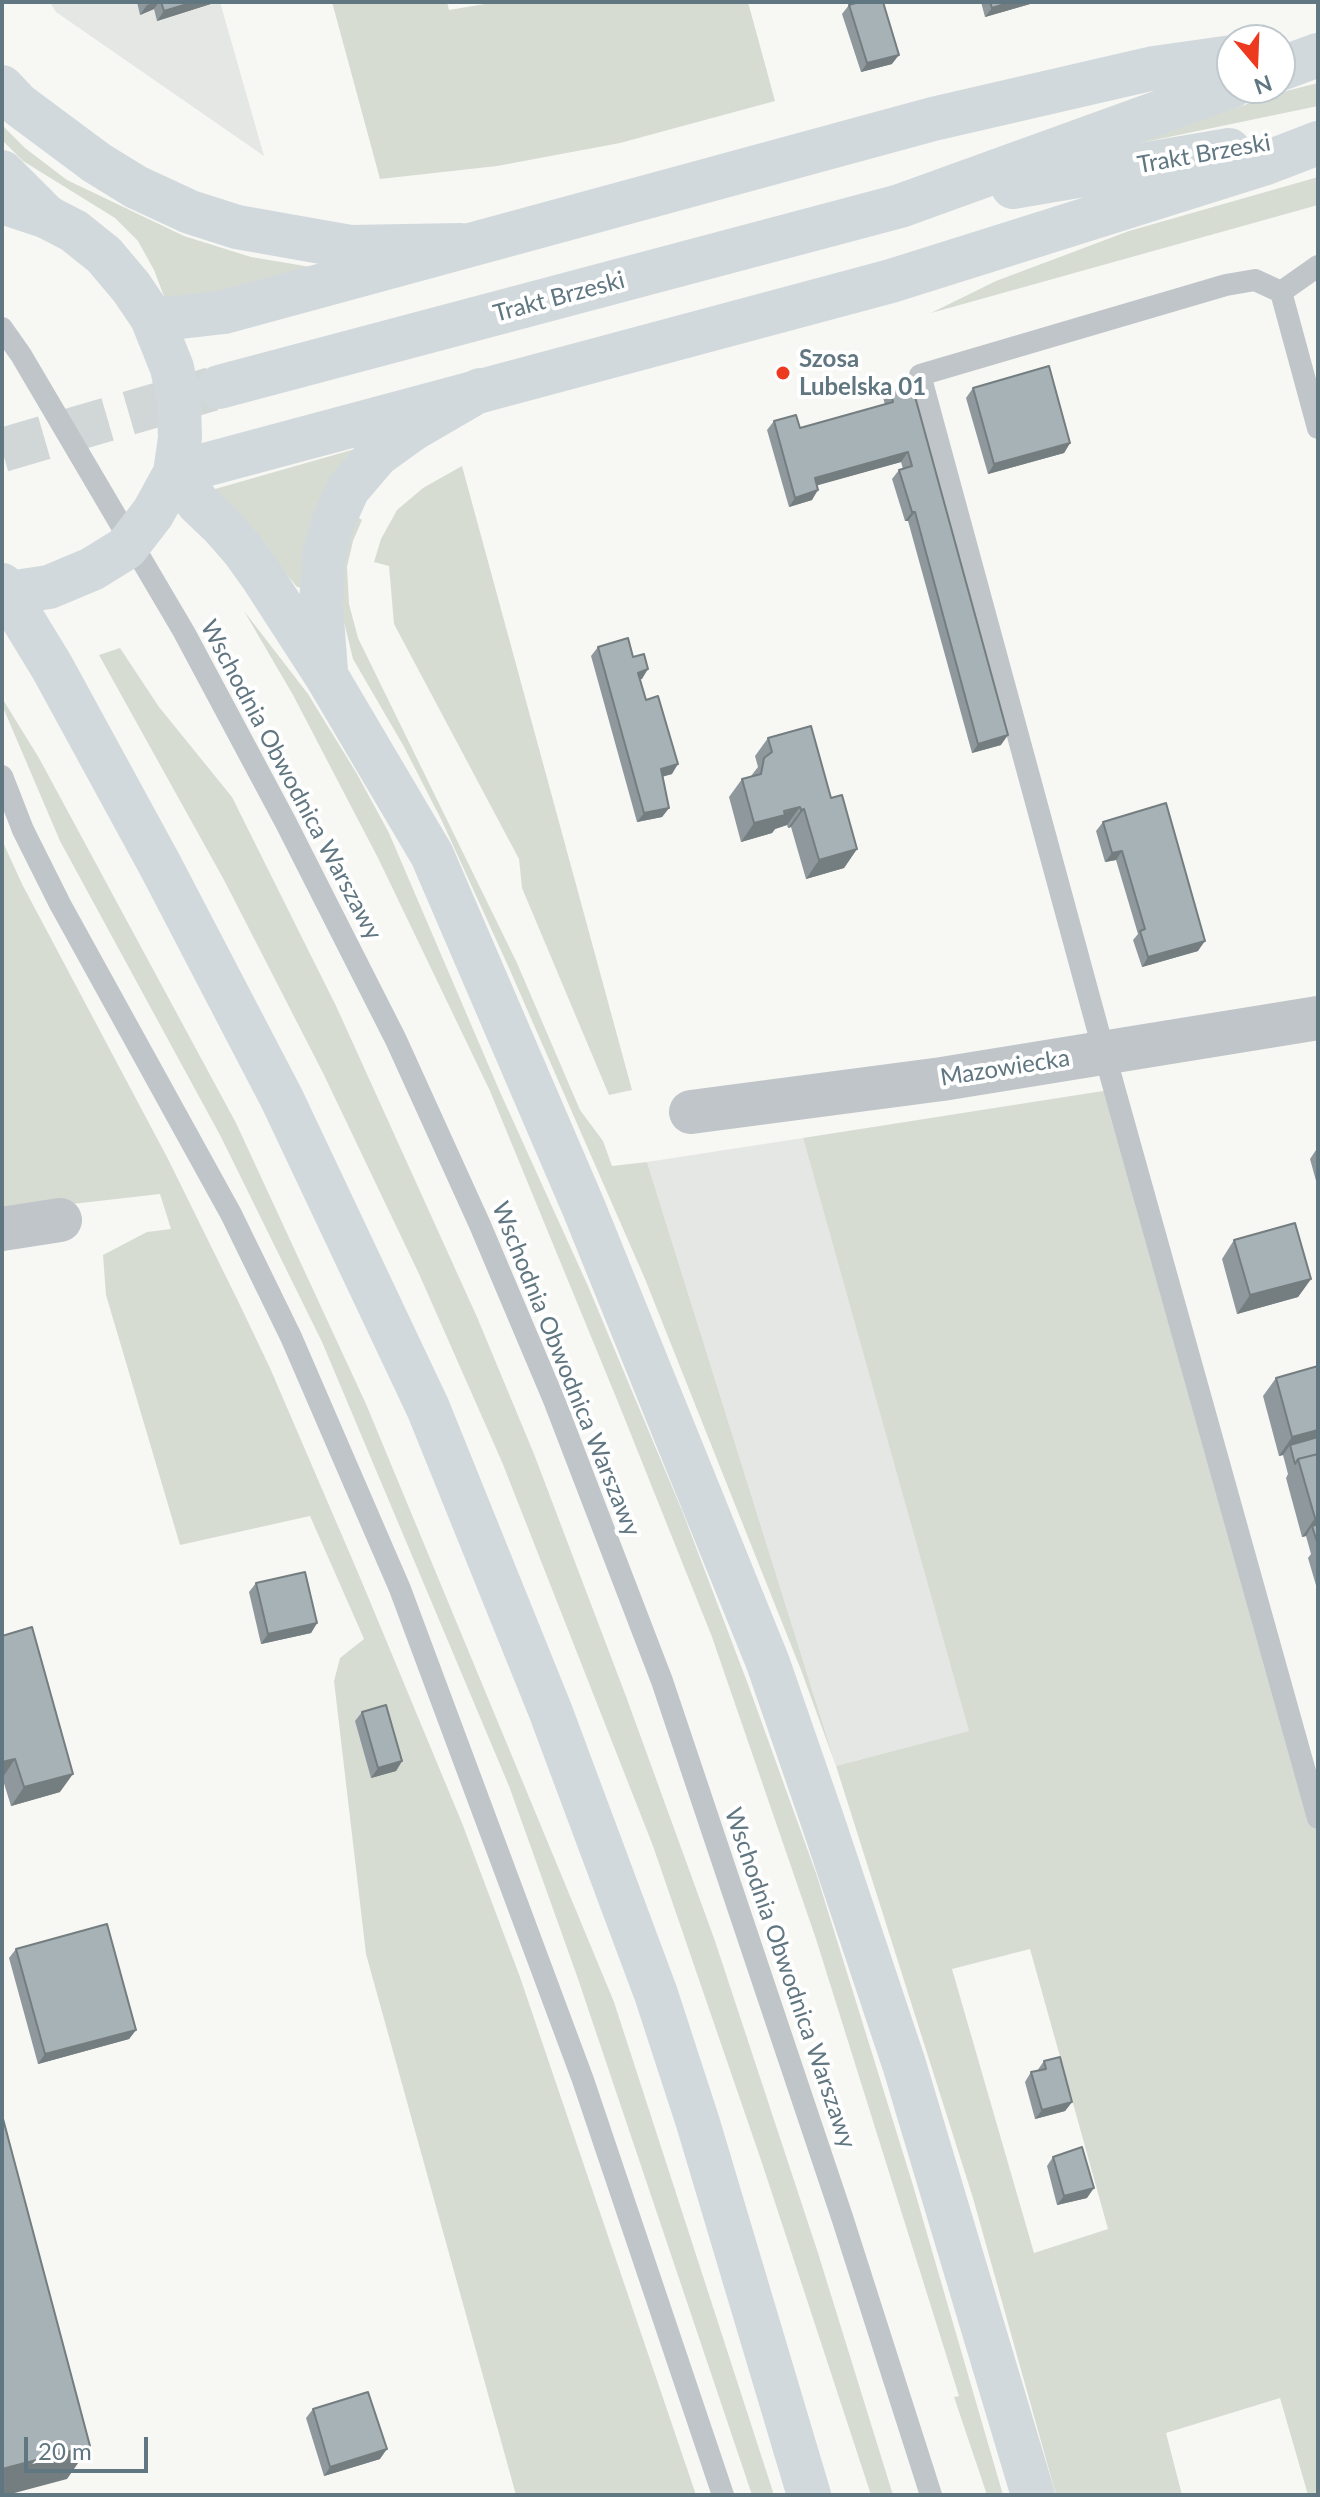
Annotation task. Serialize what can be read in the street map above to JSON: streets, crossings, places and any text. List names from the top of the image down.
{
  "streets": {
    "main road": ["Trakt Brzeski"],
    "street": ["Mazowiecka"],
    "lane": ["Wschodnia Obwodnica Warszawy"]
  },
  "places": ["Szosa Lubelska 01"],
  "scale_bar": "20 m",
  "north": "bottom"
}
